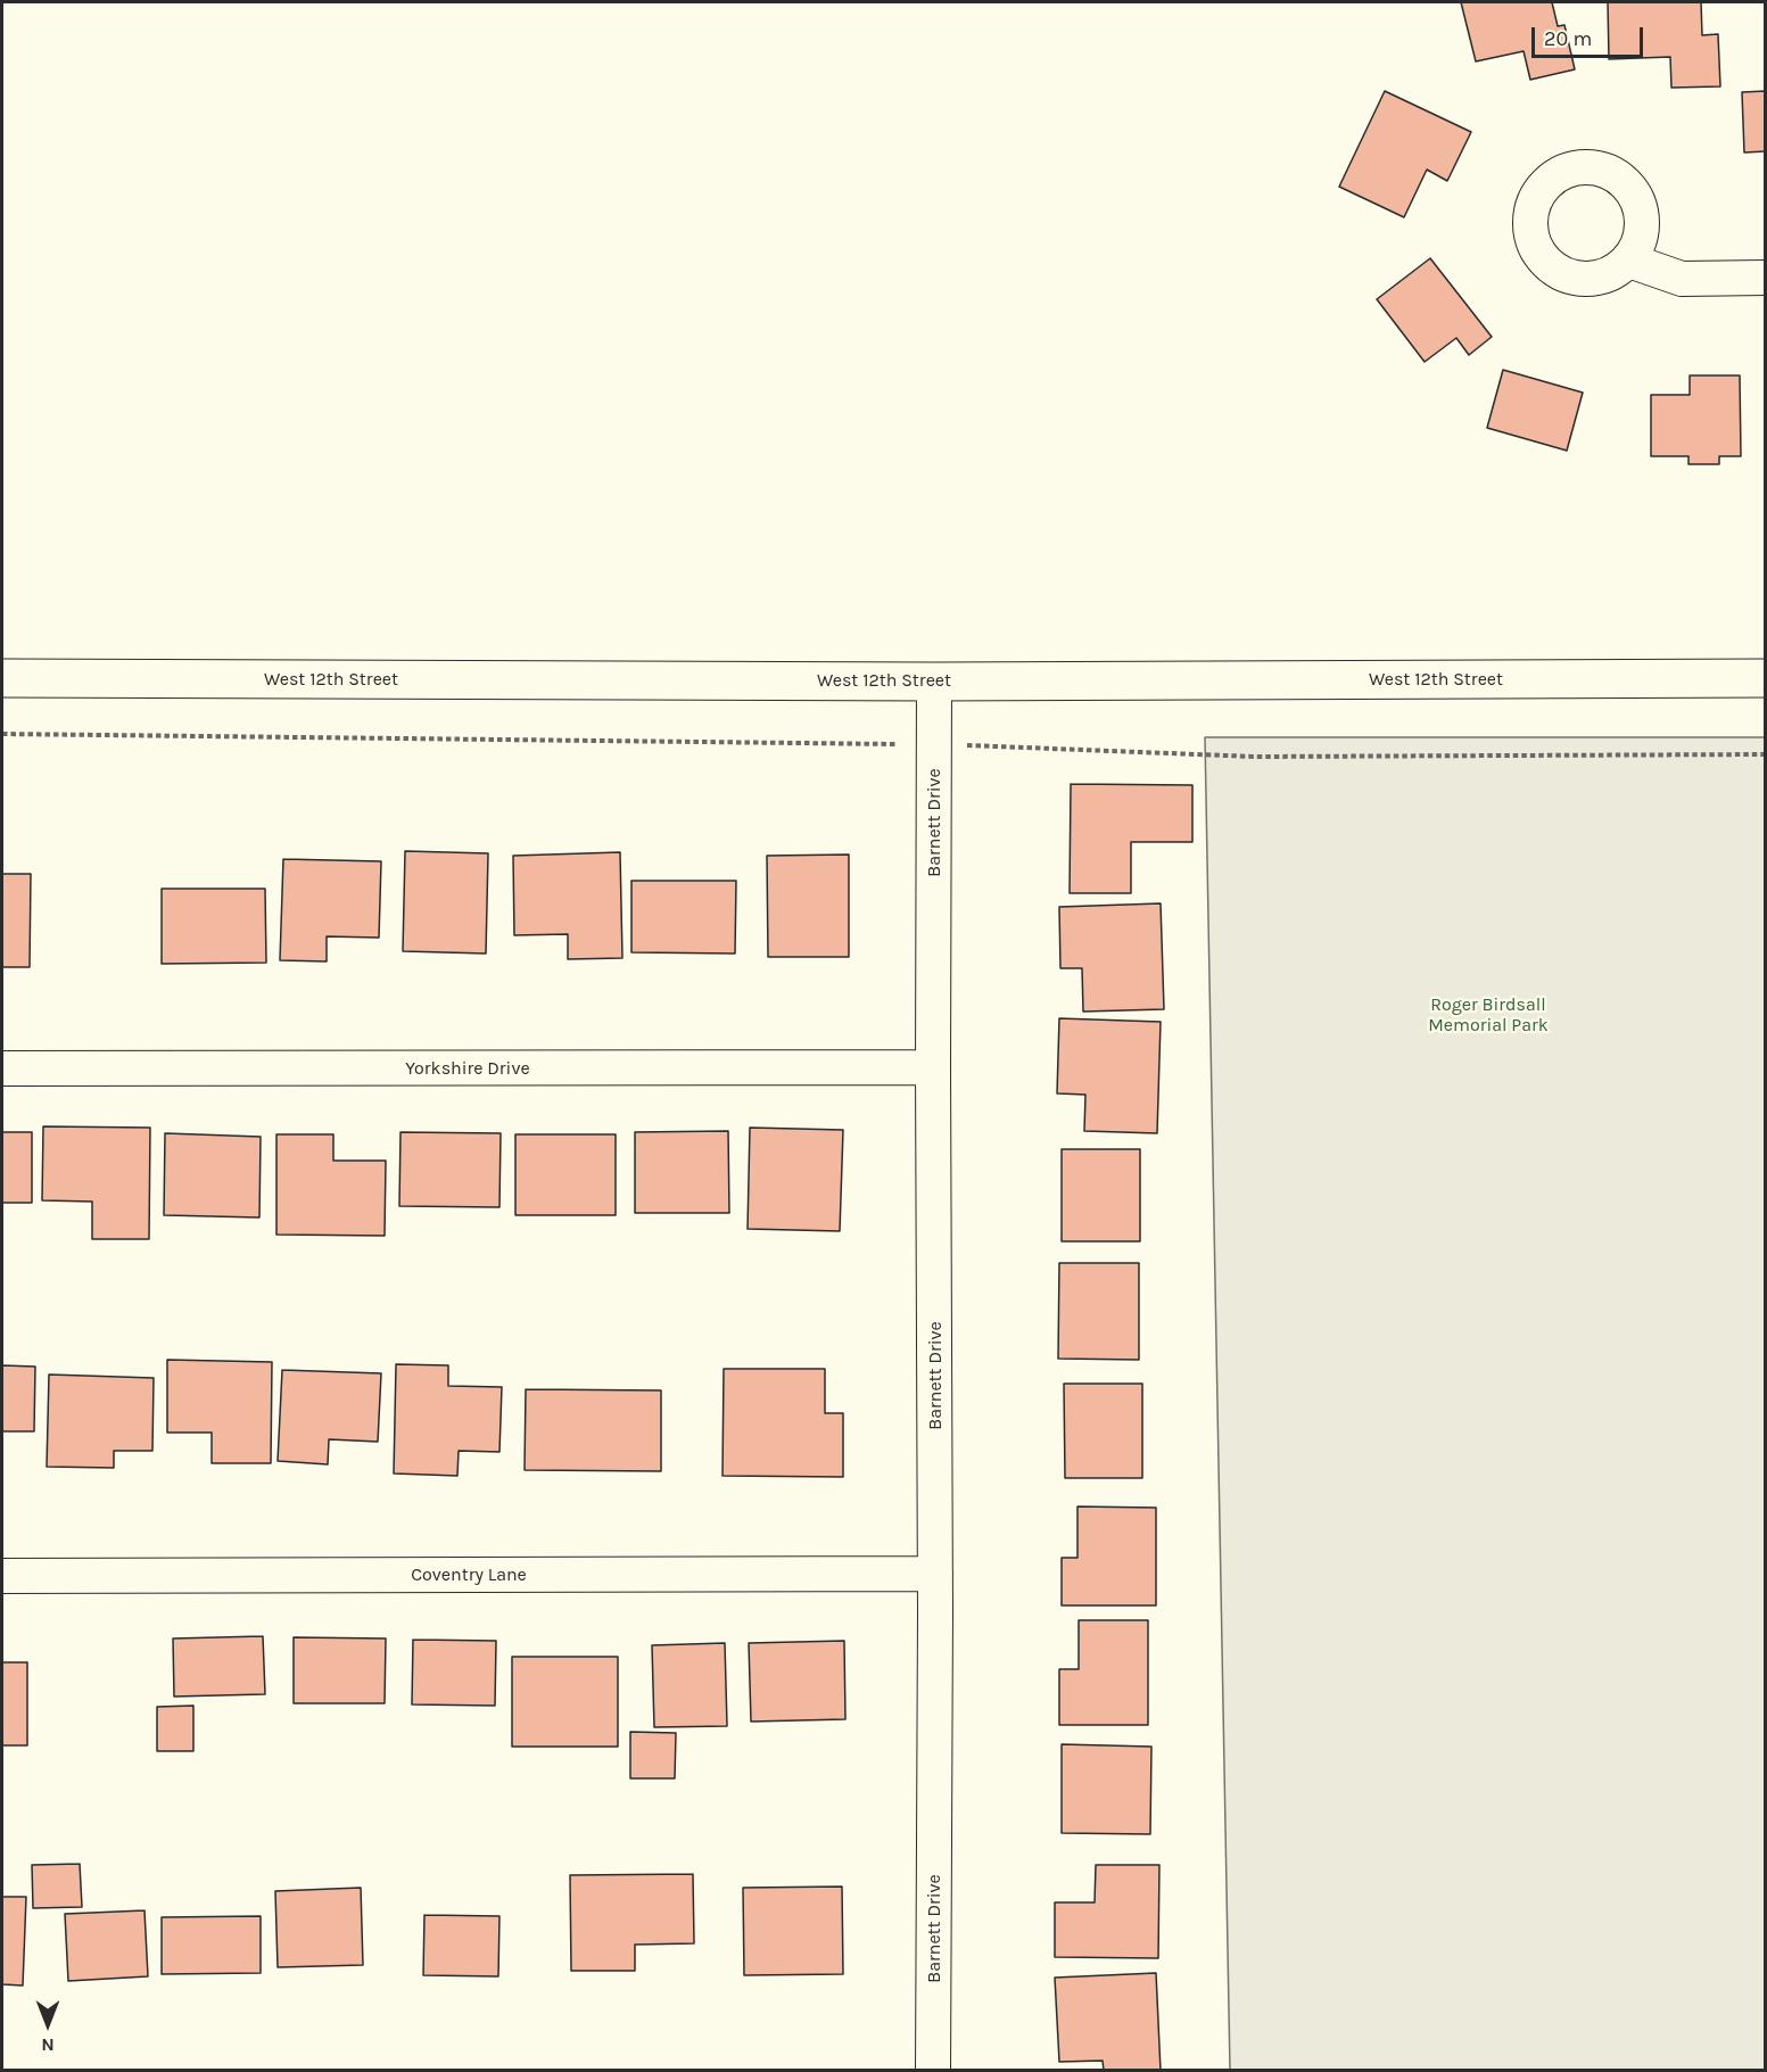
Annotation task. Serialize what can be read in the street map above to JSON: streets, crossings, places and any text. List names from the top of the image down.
{
  "streets": {
    "main road": ["West 12th Street"],
    "street": ["Barnett Drive", "Yorkshire Drive", "Coventry Lane"]
  },
  "crossings": [
    ["West 12th Street", "Barnett Drive"],
    ["Barnett Drive", "Yorkshire Drive"],
    ["Barnett Drive", "Coventry Lane"]
  ],
  "parks": ["Roger Birdsall Memorial Park"],
  "scale_bar": "20 m",
  "north": "bottom"
}
